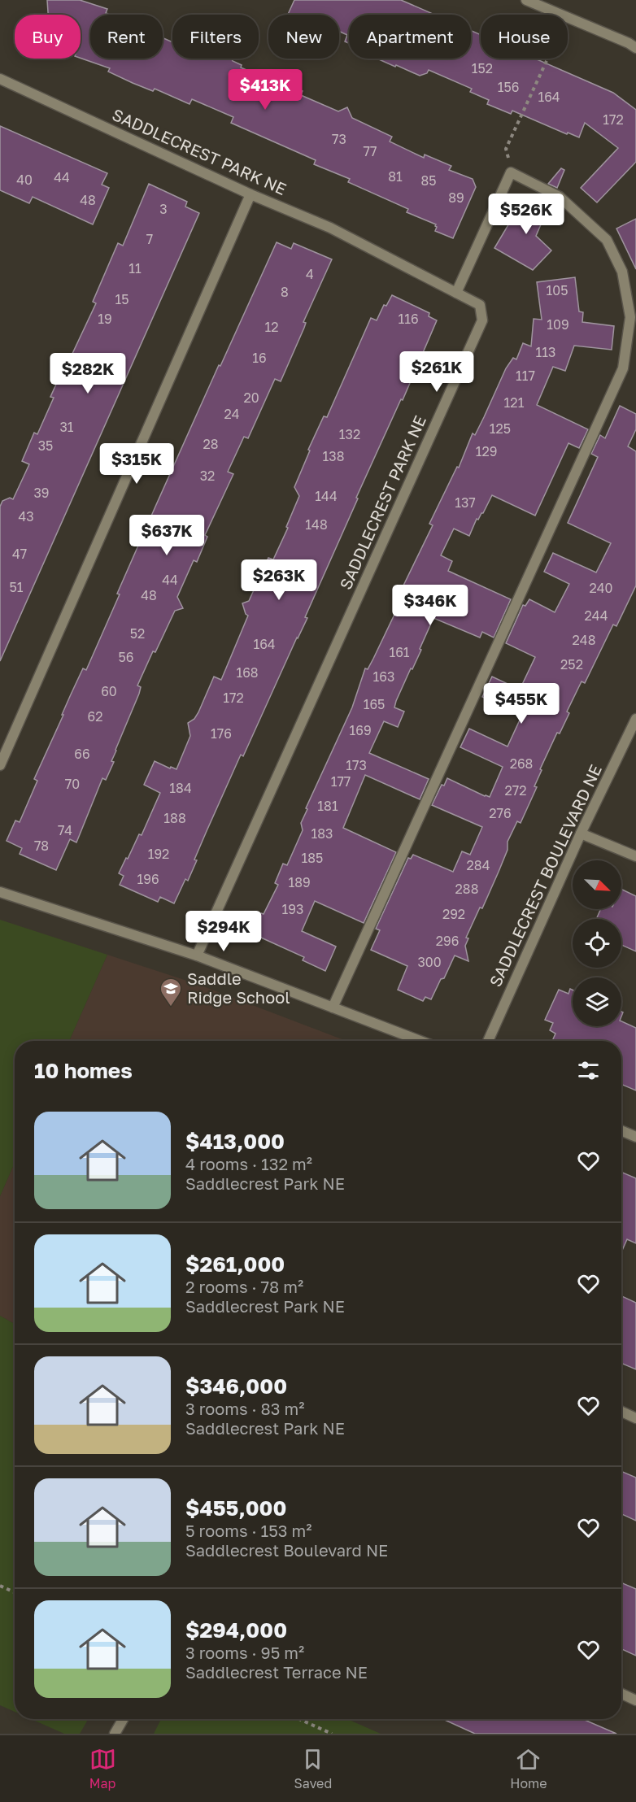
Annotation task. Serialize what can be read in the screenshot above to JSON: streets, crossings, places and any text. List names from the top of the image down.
{
  "streets": {
    "street": ["SADDLECREST PARK NE", "SADDLECREST BOULEVARD NE"]
  },
  "places": {
    "school or university": ["Saddle Ridge School"]
  },
  "house_numbers": [
    "152",
    "156",
    "164",
    "172",
    "73",
    "77",
    "81",
    "44",
    "40",
    "85",
    "89",
    "48",
    "3",
    "7",
    "11",
    "4",
    "105",
    "8",
    "15",
    "19",
    "116",
    "109",
    "12",
    "113",
    "16",
    "117",
    "20",
    "121",
    "24",
    "31",
    "125",
    "132",
    "28",
    "35",
    "129",
    "138",
    "32",
    "39",
    "144",
    "137",
    "43",
    "148",
    "47",
    "44",
    "51",
    "240",
    "48",
    "244",
    "52",
    "248",
    "164",
    "161",
    "56",
    "252",
    "168",
    "163",
    "60",
    "172",
    "165",
    "62",
    "169",
    "176",
    "66",
    "268",
    "173",
    "177",
    "70",
    "184",
    "272",
    "181",
    "276",
    "188",
    "74",
    "183",
    "78",
    "192",
    "185",
    "284",
    "196",
    "189",
    "288",
    "193",
    "292",
    "296",
    "300"
  ],
  "north": "bottom right",
  "page": {
    "chip": [
      "Buy",
      "Rent",
      "Filters",
      "New",
      "Apartment",
      "House"
    ],
    "price": [
      "$413K",
      "$526K",
      "$261K",
      "$282K",
      "$315K",
      "$637K",
      "$263K",
      "$346K",
      "$455K",
      "$294K"
    ],
    "heading": "10 homes",
    "list": [
      {
        "name": "$413,000",
        "note": "4 rooms · 132 m² · Saddlecrest Park NE"
      },
      {
        "name": "$261,000",
        "note": "2 rooms · 78 m² · Saddlecrest Park NE"
      },
      {
        "name": "$346,000",
        "note": "3 rooms · 83 m² · Saddlecrest Park NE"
      },
      {
        "name": "$455,000",
        "note": "5 rooms · 153 m² · Saddlecrest Boulevard NE"
      },
      {
        "name": "$294,000",
        "note": "3 rooms · 95 m² · Saddlecrest Terrace NE"
      }
    ],
    "tabs": ["Map", "Saved", "Home"]
  }
}
